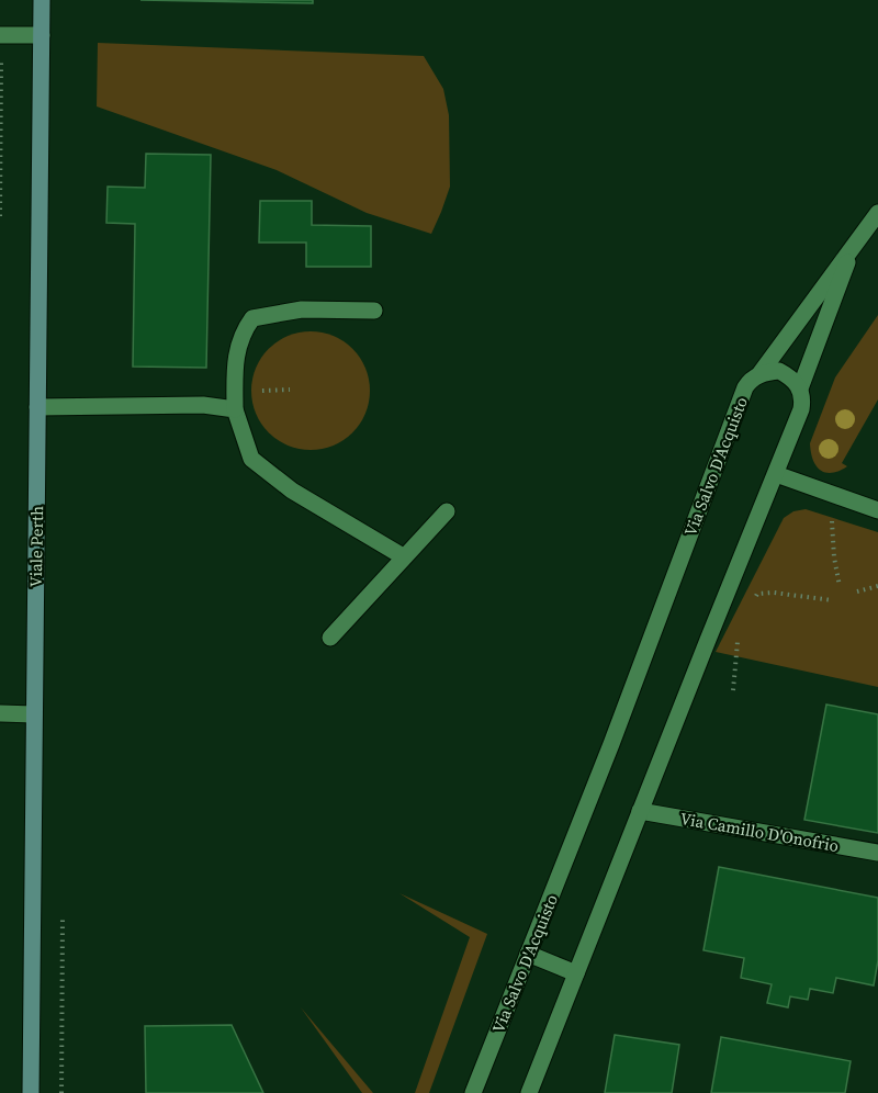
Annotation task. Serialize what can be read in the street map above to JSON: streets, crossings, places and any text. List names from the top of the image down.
{
  "streets": {
    "main road": ["Viale Perth"],
    "street": ["Via Salvo D'Acquisto", "Via Camillo D'Onofrio"]
  }
}
